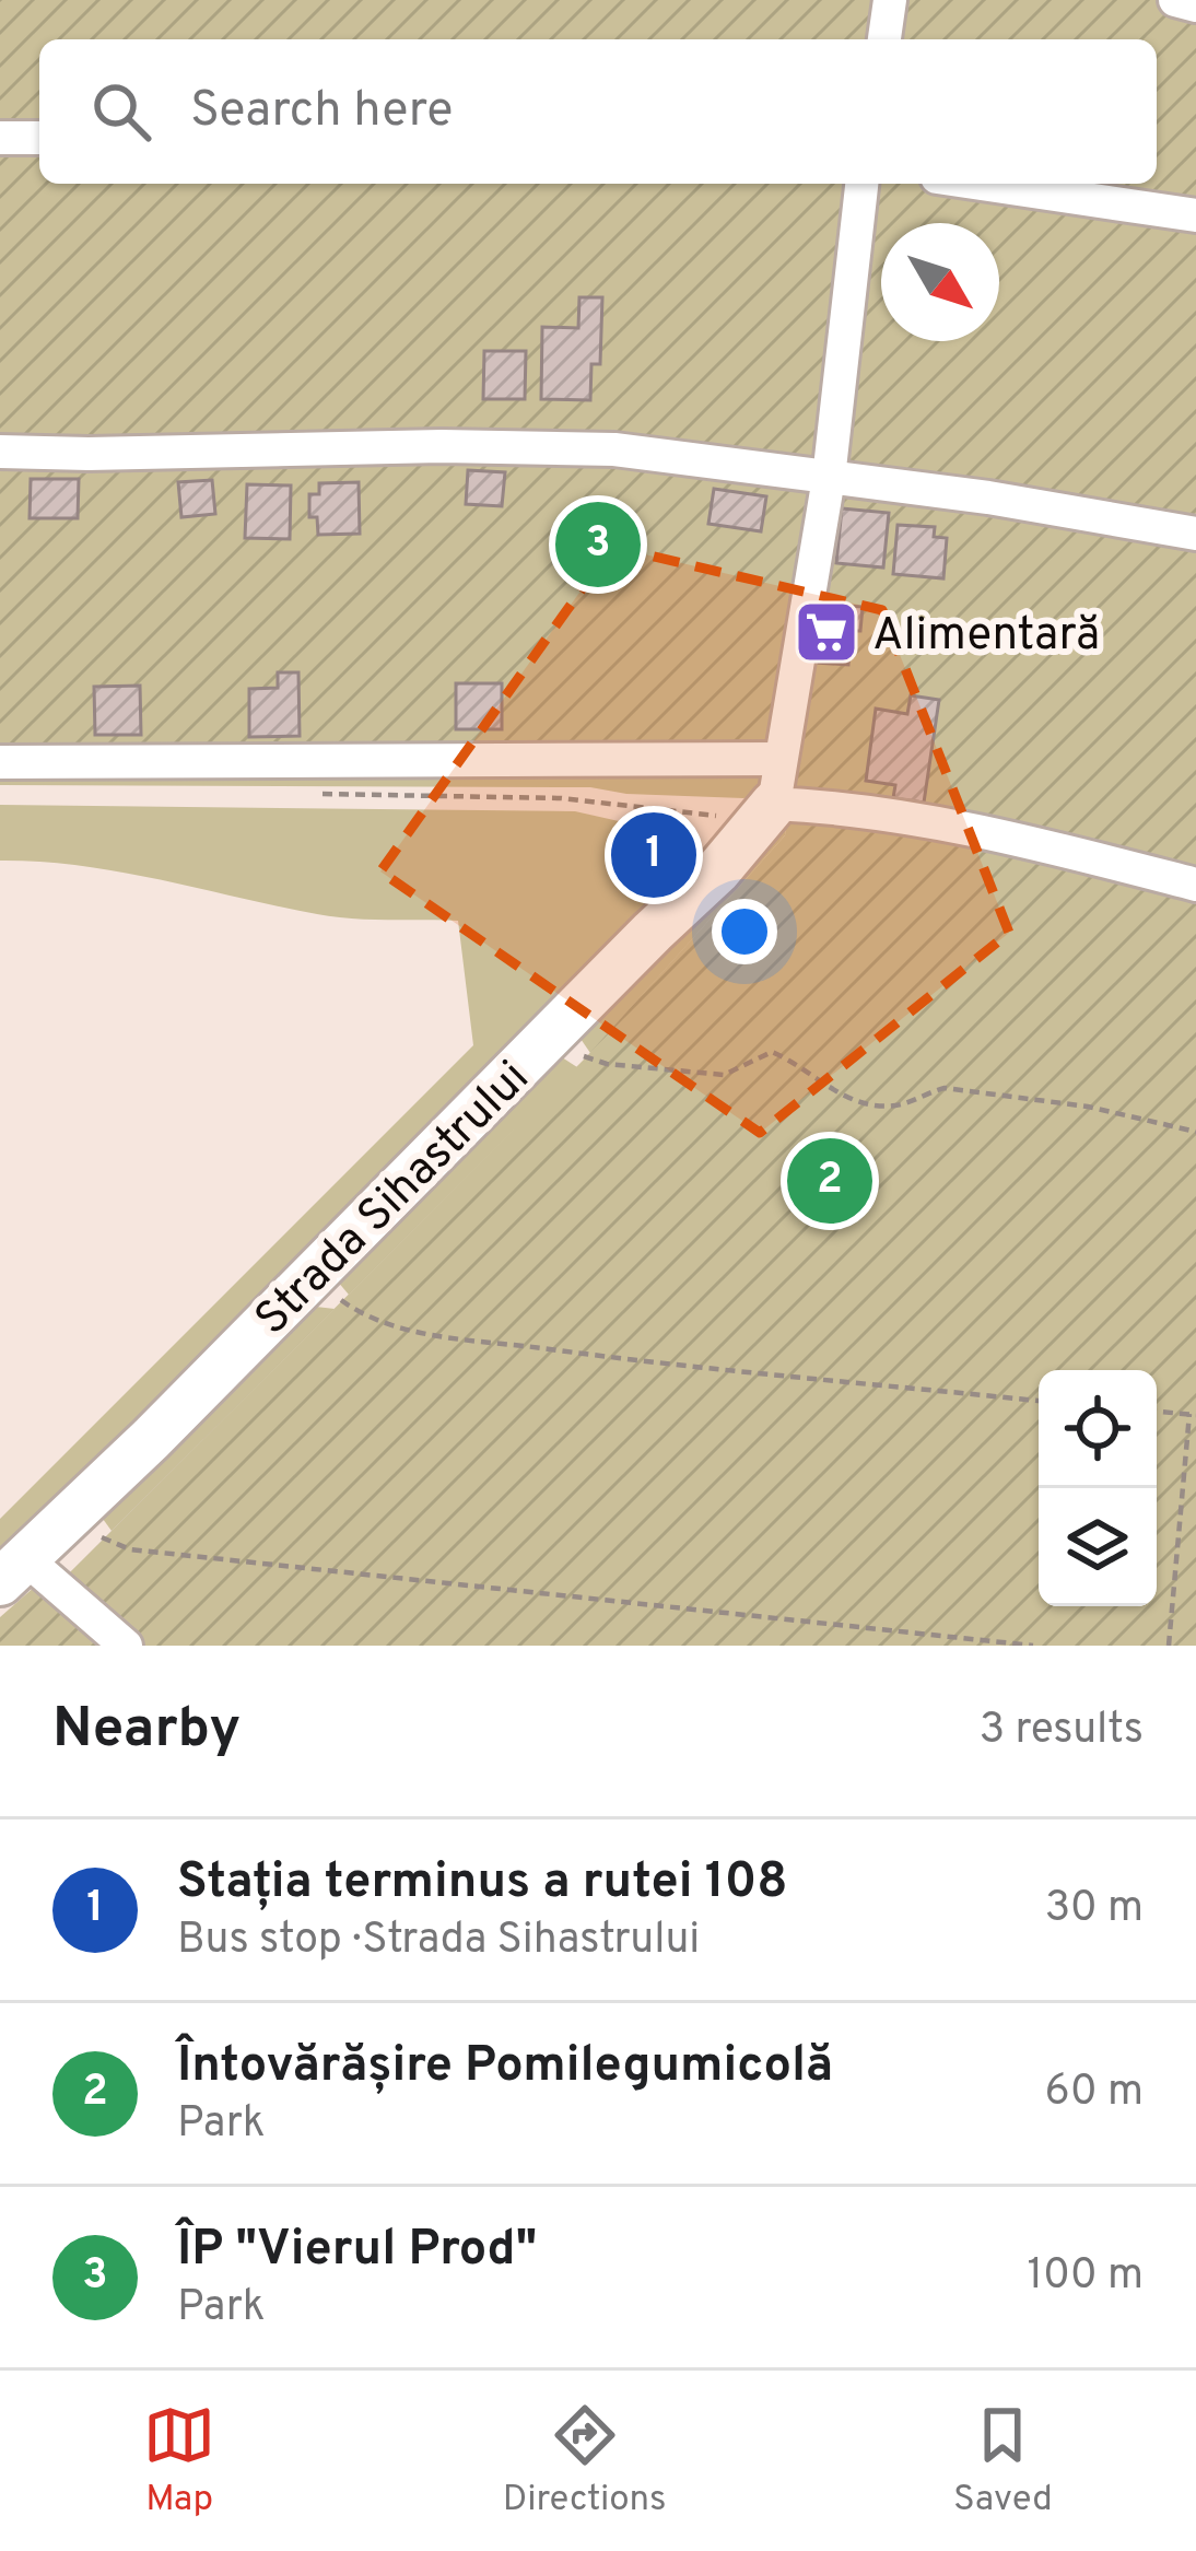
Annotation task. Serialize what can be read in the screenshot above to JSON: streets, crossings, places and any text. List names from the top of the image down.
{
  "streets": {
    "street": ["Strada Sihastrului"]
  },
  "places": {
    "supermarket": ["Alimentară"]
  },
  "north": "bottom right",
  "page": {
    "search": "Search here",
    "pins": ["3", "1", "2"],
    "heading": ["Nearby", "3 results"],
    "list": [
      {
        "mark": "1",
        "name": "Stația terminus a rutei 108",
        "note": "Bus stop · Strada Sihastrului",
        "value": "30 m"
      },
      {
        "mark": "2",
        "name": "Întovărășire Pomilegumicolă",
        "note": "Park",
        "value": "60 m"
      },
      {
        "mark": "3",
        "name": "ÎP \"Vierul Prod\"",
        "note": "Park",
        "value": "100 m"
      }
    ],
    "nav": ["Map", "Directions", "Saved"]
  }
}
